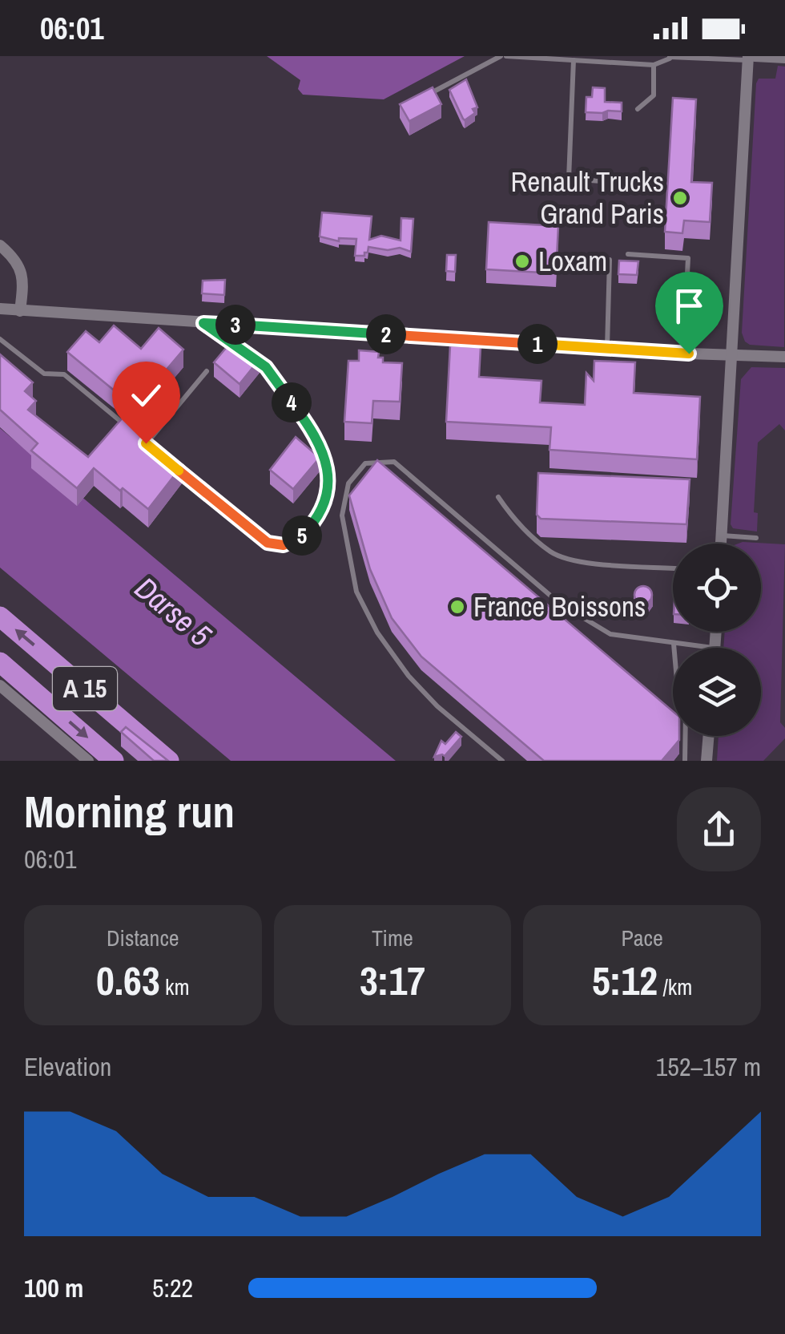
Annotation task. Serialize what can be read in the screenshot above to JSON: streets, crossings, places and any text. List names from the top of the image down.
{
  "streets": {
    "highway": ["A 15"]
  },
  "water": ["Darse 5"],
  "places": ["Renault Trucks Grand Paris", "Loxam", "France Boissons"],
  "page": {
    "status": "06:01",
    "pins": [
      "3",
      "2",
      "1",
      "4",
      "5"
    ],
    "heading": ["Morning run", "06:01"],
    "stats": [
      ["Distance", "0.63 km"],
      ["Time", "3:17"],
      ["Pace", "5:12 /km"]
    ],
    "chart": ["Elevation", "152–157 m"],
    "list": [
      {
        "name": "100 m",
        "note": "5:22"
      }
    ]
  }
}
